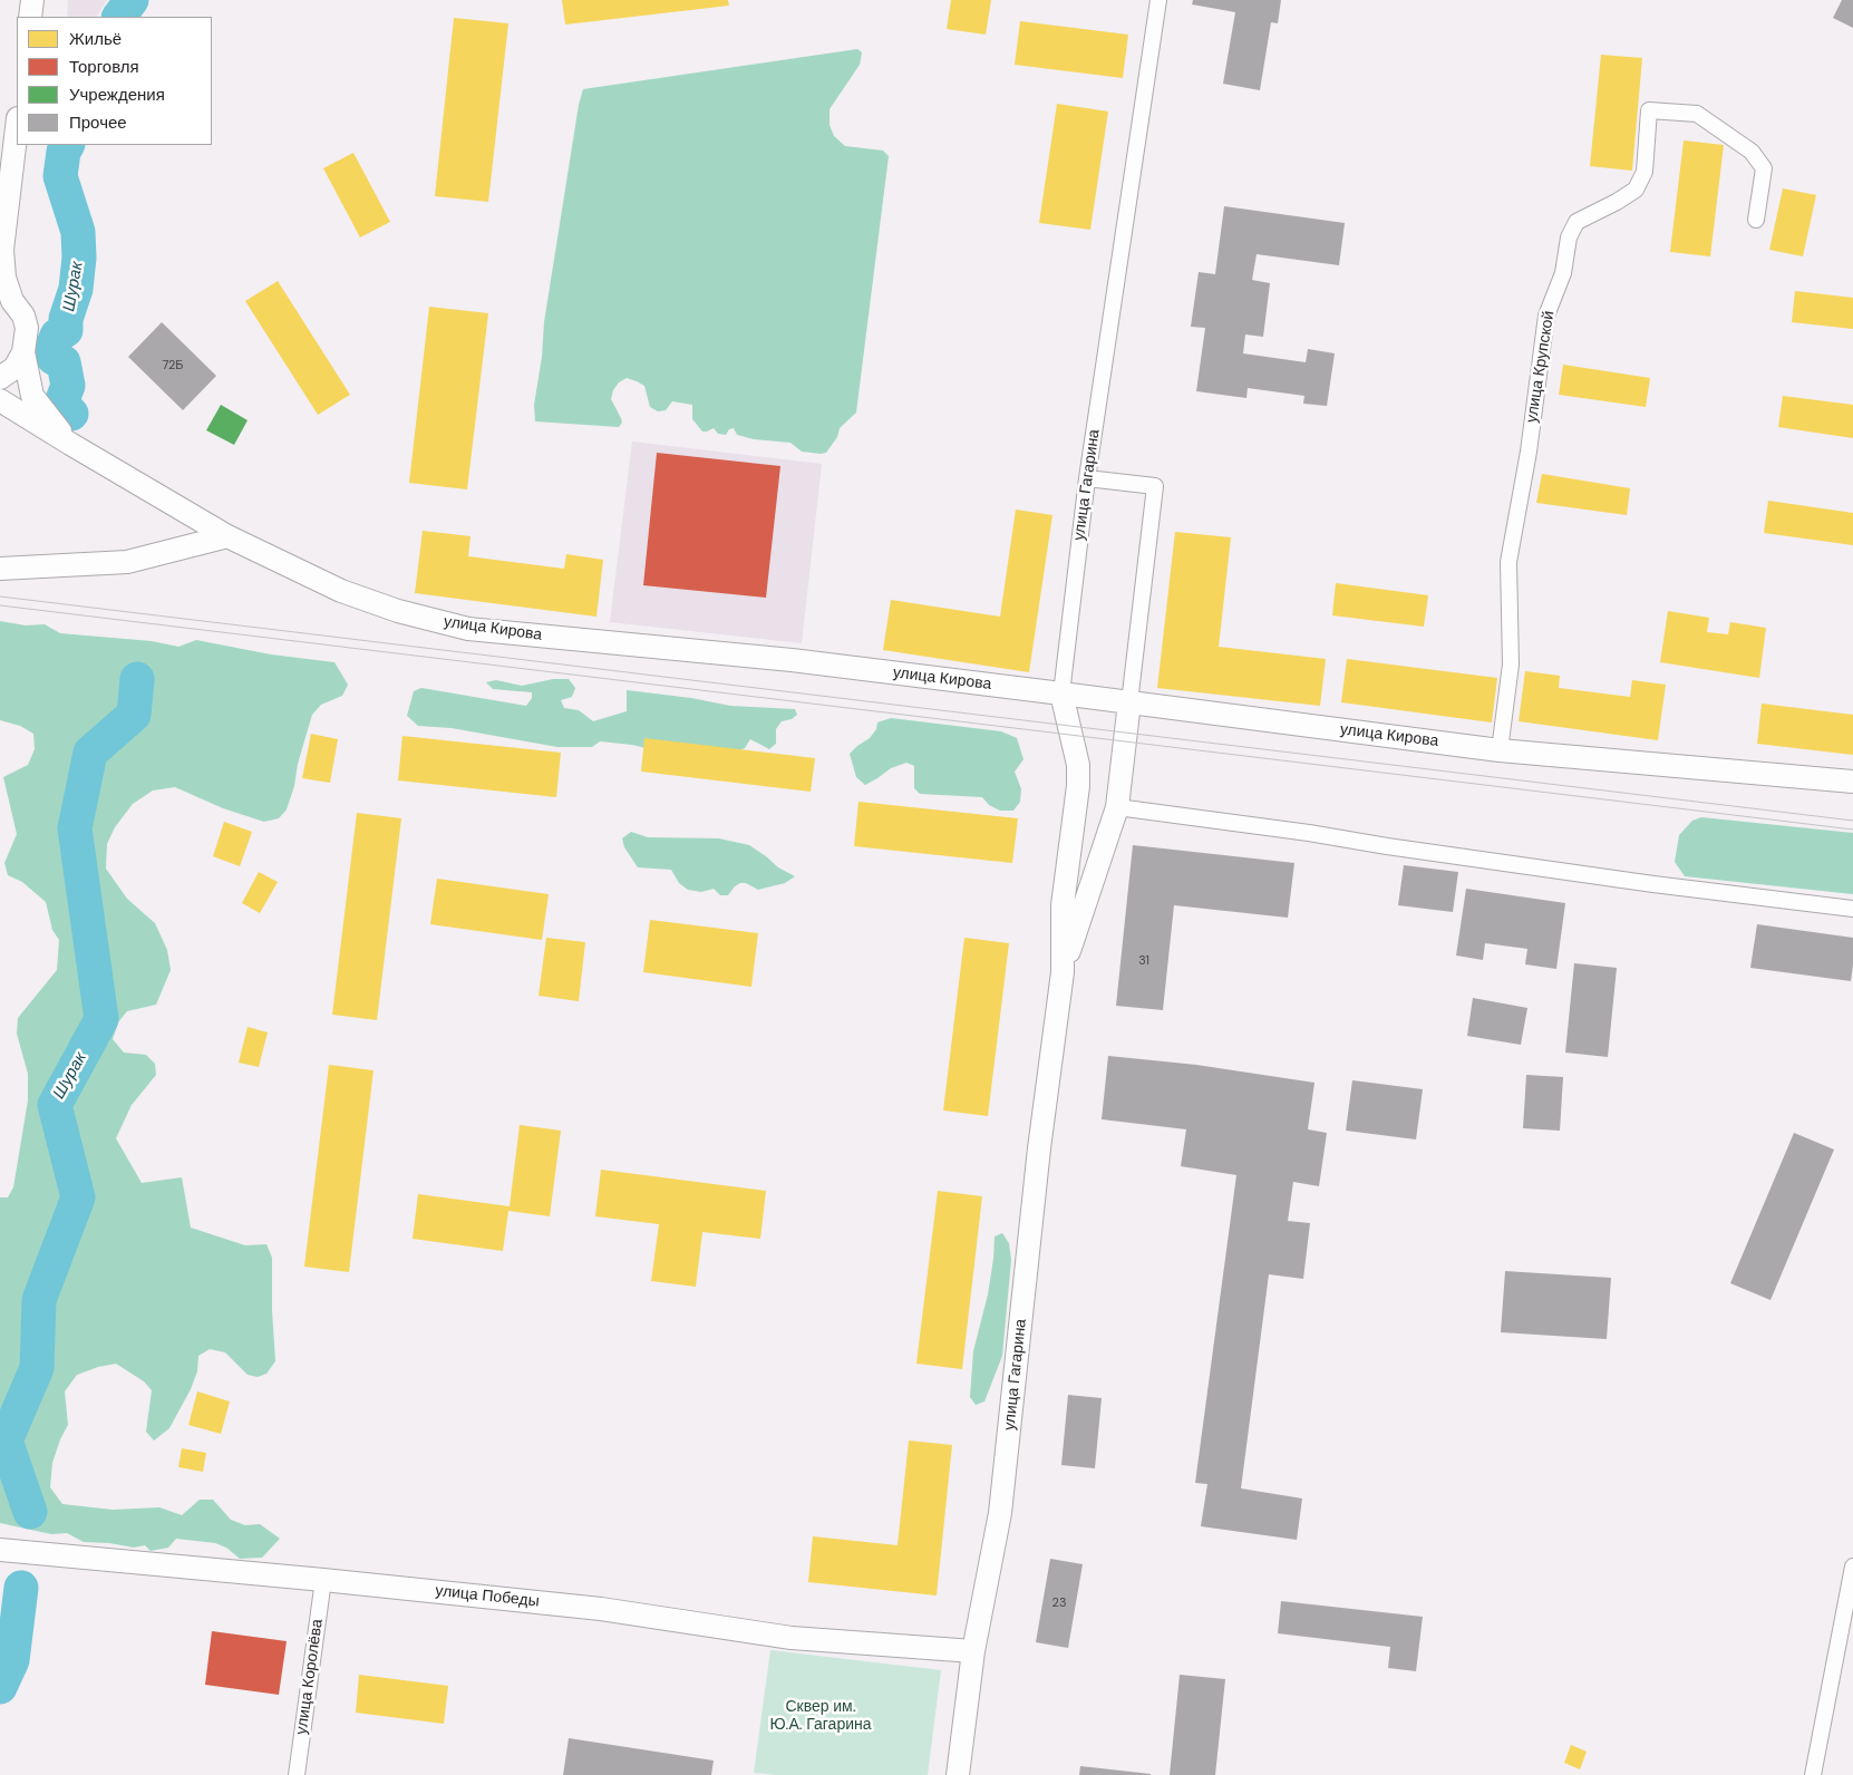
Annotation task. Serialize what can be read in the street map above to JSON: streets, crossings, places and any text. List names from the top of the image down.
{
  "streets": {
    "street": [
      "улица Крупской",
      "улица Гагарина",
      "улица Кирова",
      "улица Победы",
      "улица Королёва"
    ]
  },
  "crossings": [
    ["улица Крупской", "улица Кирова"],
    ["улица Гагарина", "улица Кирова"],
    ["улица Гагарина", "улица Победы"],
    ["улица Победы", "улица Королёва"]
  ],
  "water": ["Шурак"],
  "parks": ["Сквер им. Ю.А. Гагарина"],
  "house_numbers": ["72Б", "31", "23"],
  "legend": [
    "Жильё",
    "Торговля",
    "Учреждения",
    "Прочее"
  ]
}
